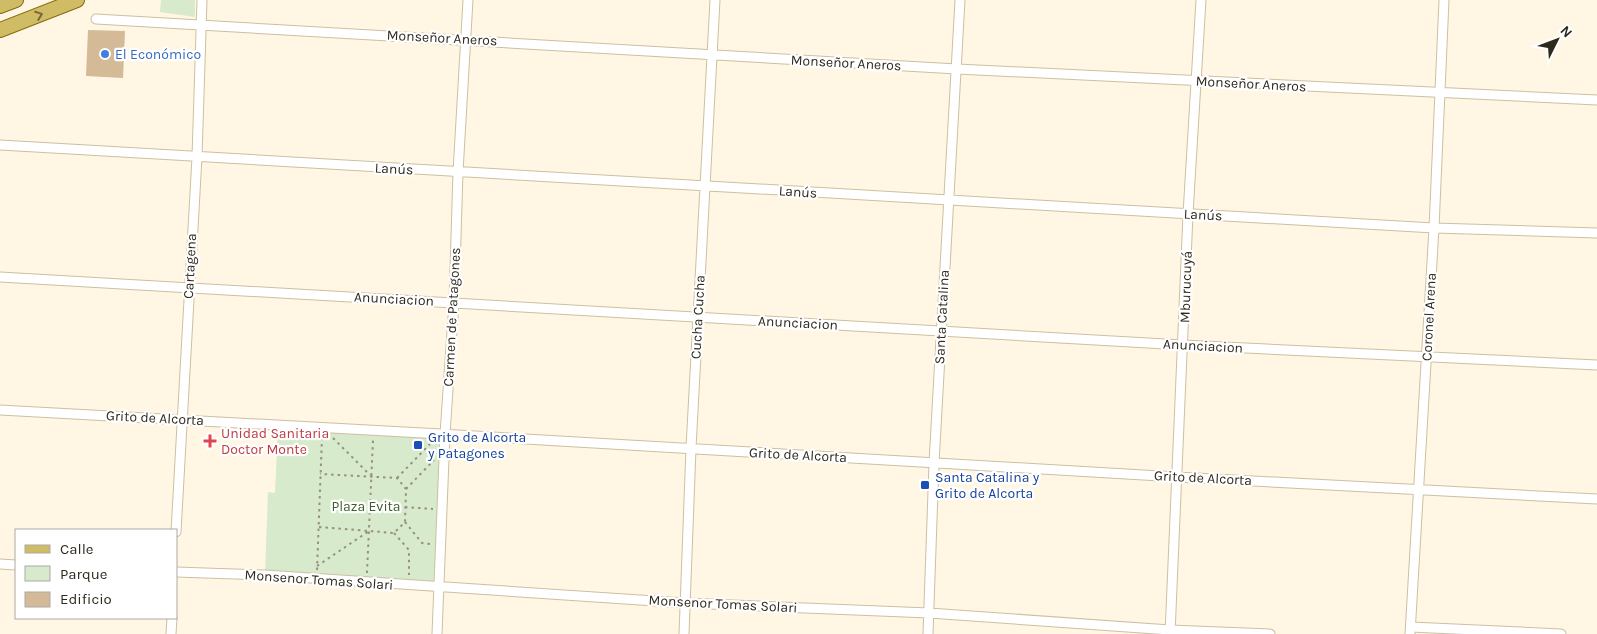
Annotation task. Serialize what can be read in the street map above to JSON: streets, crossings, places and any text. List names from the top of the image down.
{
  "streets": {
    "street": [
      "Monseñor Aneros",
      "Lanús",
      "Cartagena",
      "Mburucuyá",
      "Anunciacion",
      "Carmen de Patagones",
      "Cucha Cucha",
      "Santa Catalina",
      "Coronel Arena",
      "Grito de Alcorta",
      "Monsenor Tomas Solari"
    ]
  },
  "crossings": [
    ["Monseñor Aneros", "Cartagena"],
    ["Monseñor Aneros", "Mburucuyá"],
    ["Monseñor Aneros", "Carmen de Patagones"],
    ["Monseñor Aneros", "Cucha Cucha"],
    ["Monseñor Aneros", "Santa Catalina"],
    ["Monseñor Aneros", "Coronel Arena"],
    ["Lanús", "Cartagena"],
    ["Lanús", "Mburucuyá"],
    ["Lanús", "Carmen de Patagones"],
    ["Lanús", "Cucha Cucha"],
    ["Lanús", "Santa Catalina"],
    ["Lanús", "Coronel Arena"],
    ["Cartagena", "Anunciacion"],
    ["Cartagena", "Grito de Alcorta"],
    ["Mburucuyá", "Anunciacion"],
    ["Mburucuyá", "Grito de Alcorta"],
    ["Mburucuyá", "Monsenor Tomas Solari"],
    ["Anunciacion", "Carmen de Patagones"],
    ["Anunciacion", "Cucha Cucha"],
    ["Anunciacion", "Santa Catalina"],
    ["Anunciacion", "Coronel Arena"],
    ["Carmen de Patagones", "Grito de Alcorta"],
    ["Carmen de Patagones", "Monsenor Tomas Solari"],
    ["Cucha Cucha", "Grito de Alcorta"],
    ["Cucha Cucha", "Monsenor Tomas Solari"],
    ["Santa Catalina", "Grito de Alcorta"],
    ["Santa Catalina", "Monsenor Tomas Solari"],
    ["Coronel Arena", "Grito de Alcorta"]
  ],
  "parks": ["Plaza Evita"],
  "places": {
    "other": ["El Económico"],
    "health": ["Unidad Sanitaria Doctor Monte"],
    "transit": ["Grito de Alcorta y Patagones", "Santa Catalina y Grito de Alcorta"]
  },
  "legend": ["Calle", "Parque", "Edificio"],
  "north": "top right"
}
